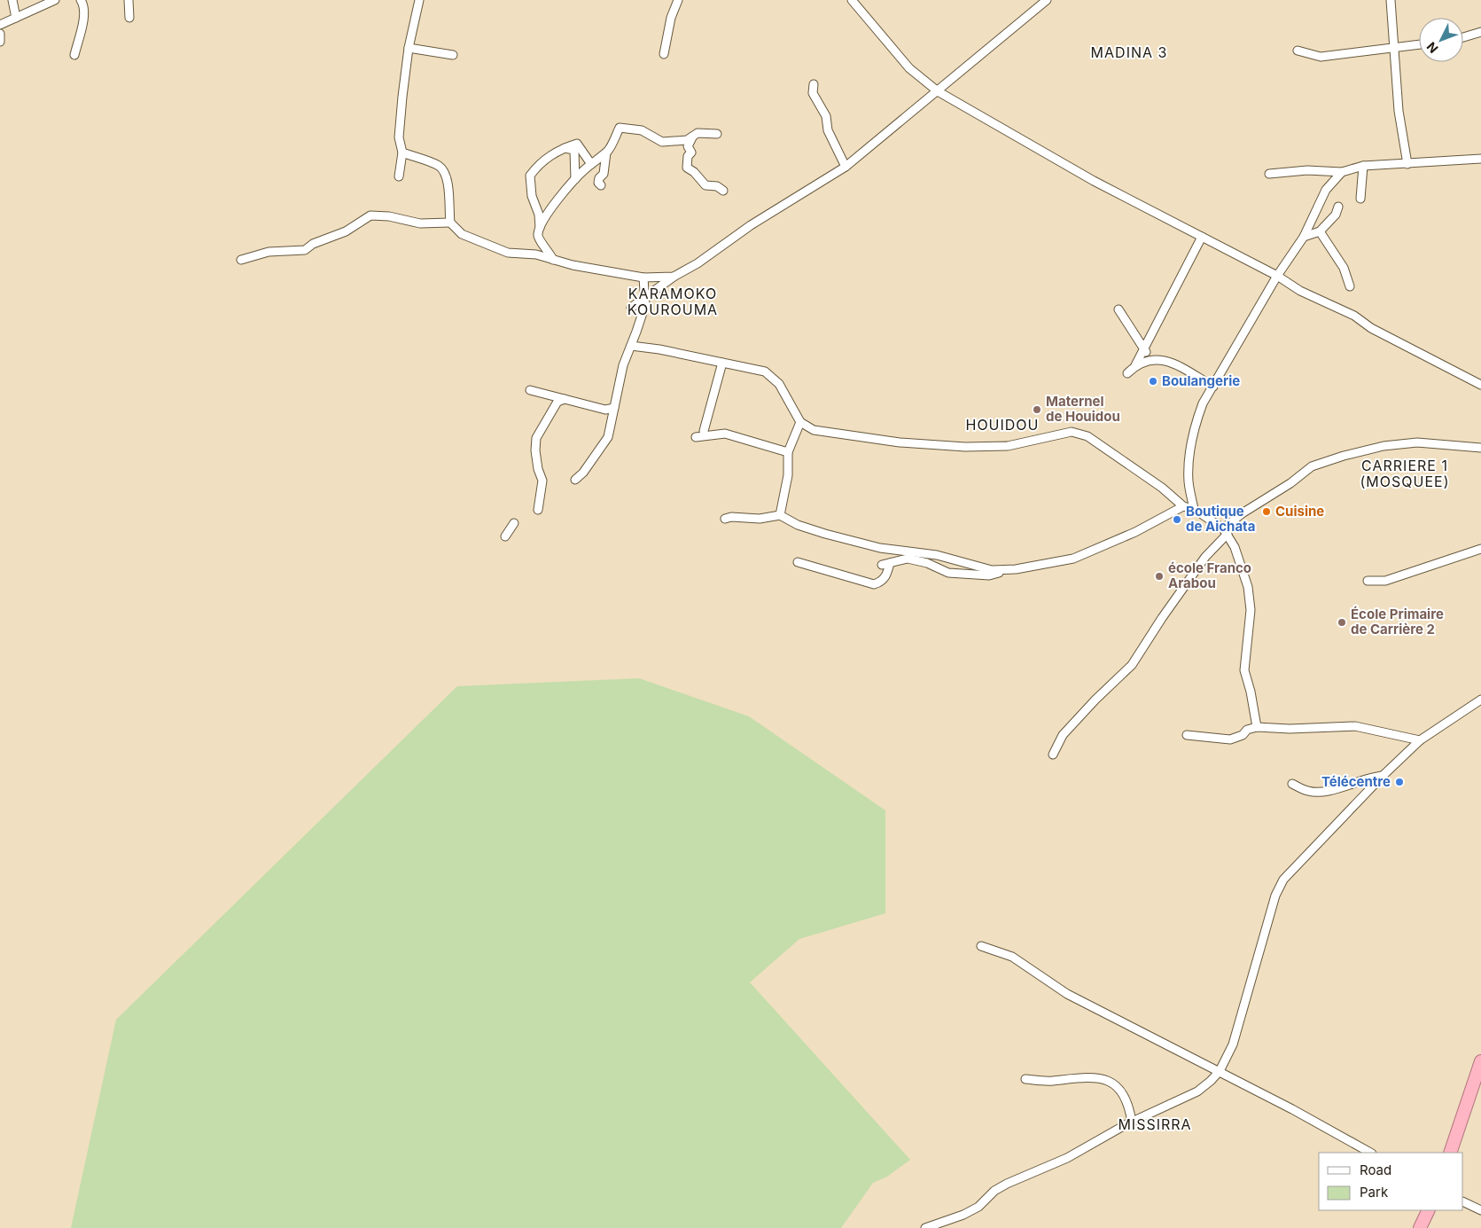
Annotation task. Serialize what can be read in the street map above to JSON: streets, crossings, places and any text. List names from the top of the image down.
{
  "districts": [
    "MADINA 3",
    "KARAMOKO KOUROUMA",
    "HOUIDOU",
    "CARRIERE 1 (MOSQUEE)",
    "MISSIRRA"
  ],
  "places": [
    "Boulangerie",
    "Maternel de Houidou",
    "Cuisine",
    "Boutique de Aichata",
    "école Franco Arabou",
    "École Primaire de Carrière 2",
    "Télécentre"
  ],
  "legend": ["Road", "Park"],
  "north": "bottom left"
}
